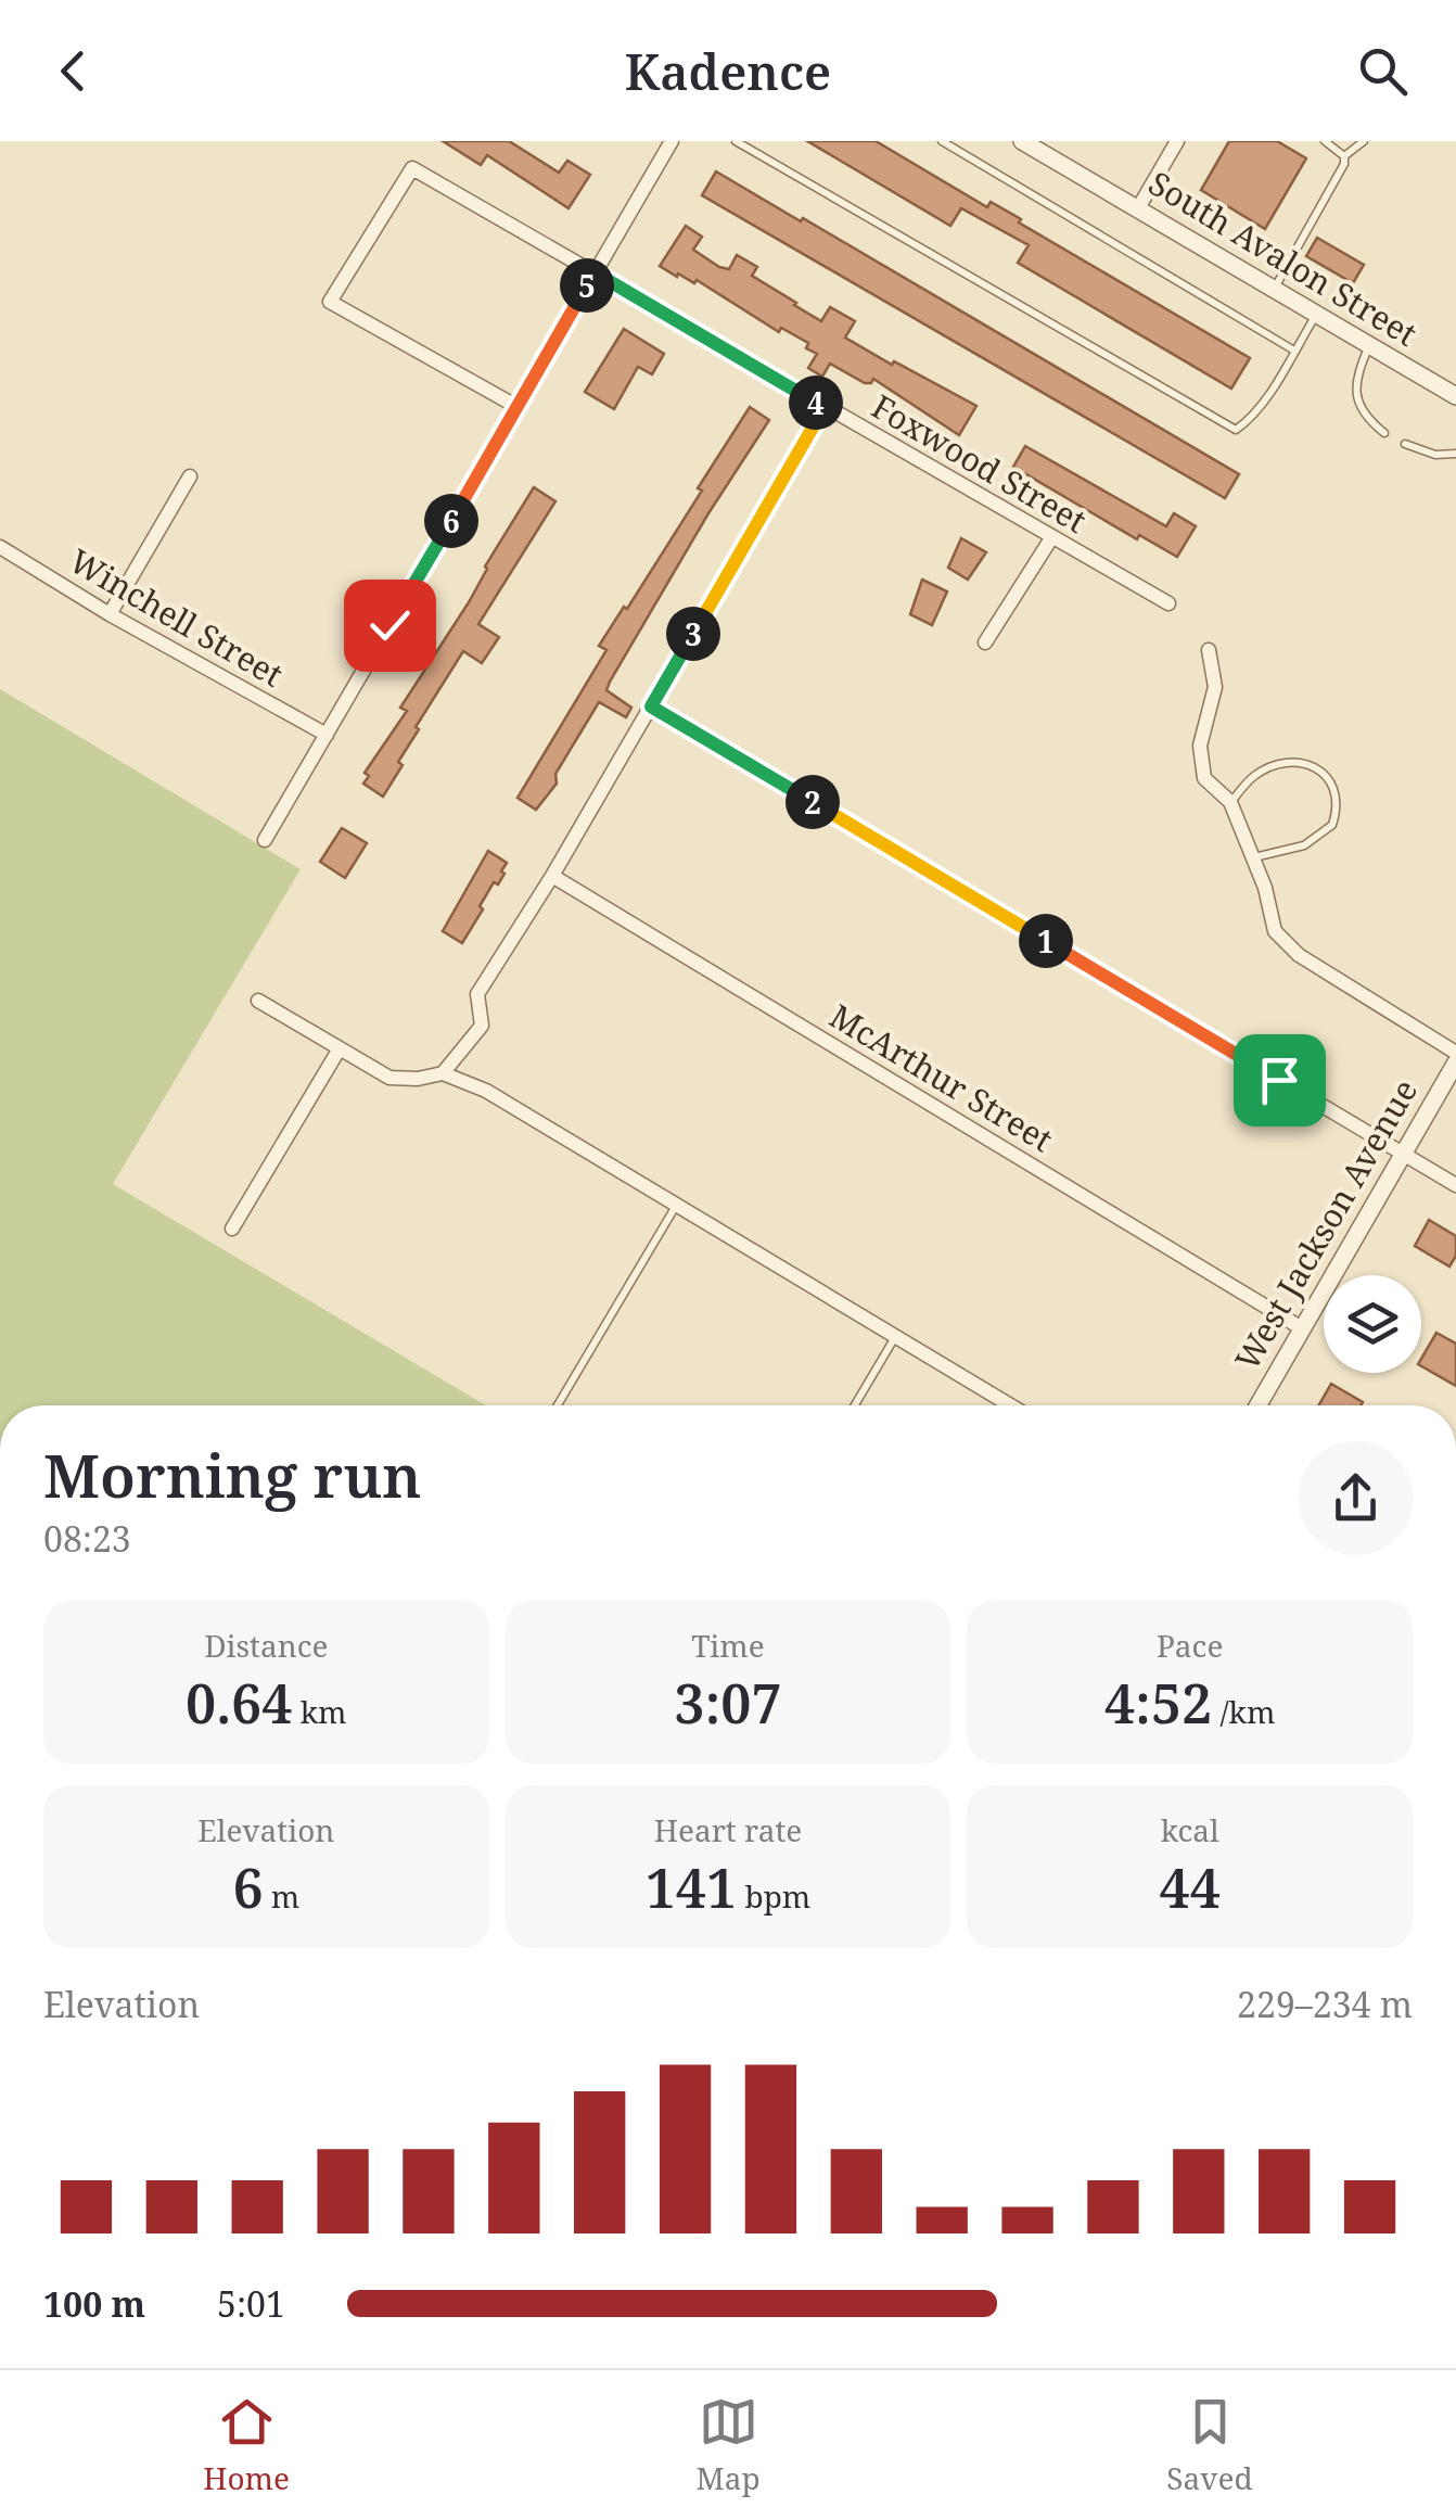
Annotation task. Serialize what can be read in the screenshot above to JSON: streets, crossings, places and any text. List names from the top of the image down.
{
  "streets": {
    "street": [
      "South Avalon Street",
      "Foxwood Street",
      "Winchell Street",
      "McArthur Street",
      "West Jackson Avenue"
    ]
  },
  "crossings": [
    ["McArthur Street", "West Jackson Avenue"]
  ],
  "page": {
    "header": "Kadence",
    "pins": [
      "5",
      "4",
      "6",
      "3",
      "2",
      "1"
    ],
    "heading": ["Morning run", "08:23"],
    "stats": [
      ["Distance", "0.64 km"],
      ["Time", "3:07"],
      ["Pace", "4:52 /km"],
      ["Elevation", "6 m"],
      ["Heart rate", "141 bpm"],
      ["kcal", "44"]
    ],
    "chart": ["Elevation", "229–234 m"],
    "list": [
      {
        "name": "100 m",
        "note": "5:01"
      }
    ],
    "tabs": ["Home", "Map", "Saved"]
  }
}
